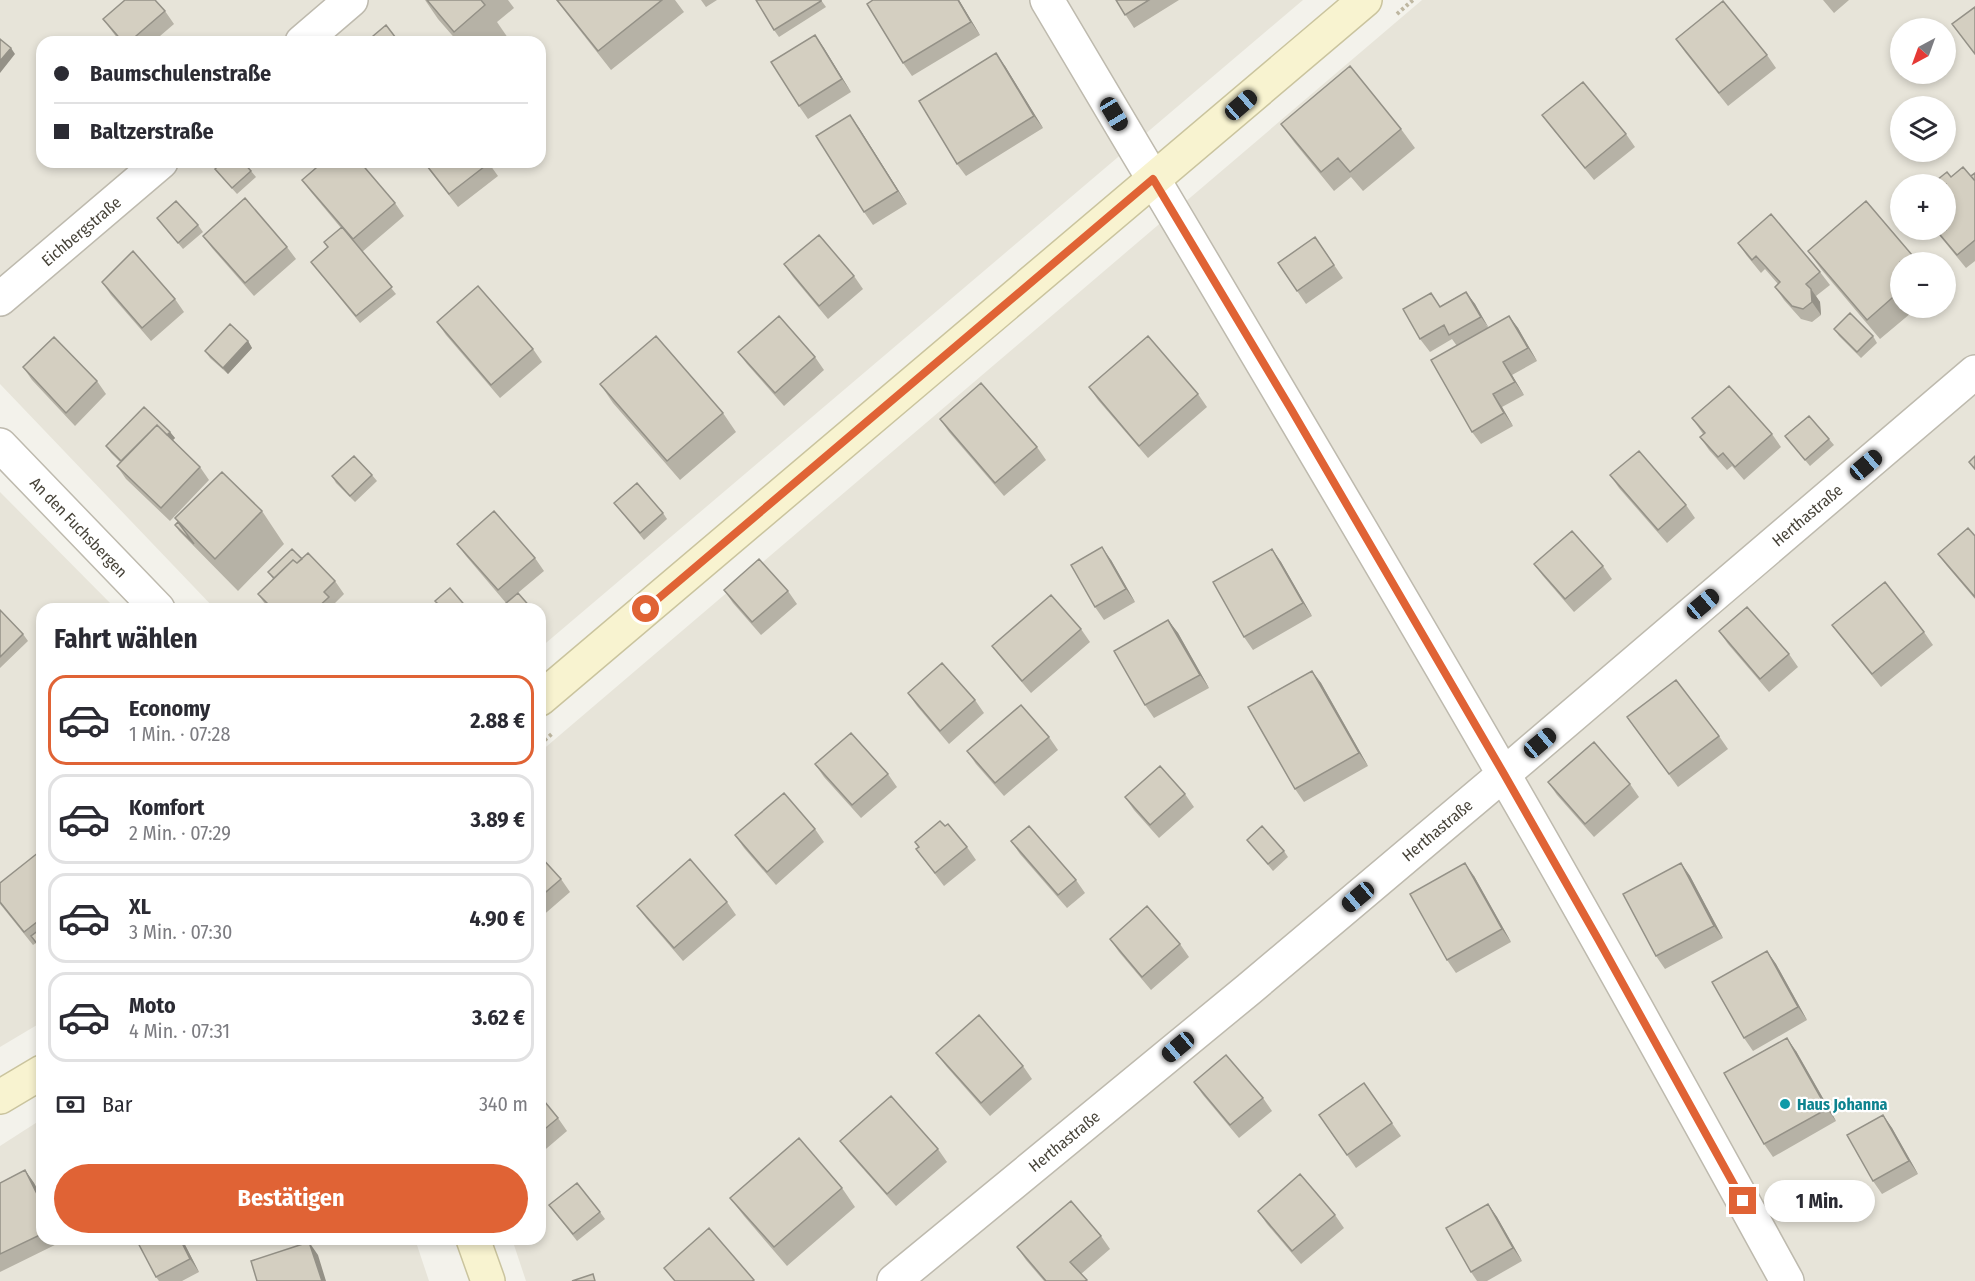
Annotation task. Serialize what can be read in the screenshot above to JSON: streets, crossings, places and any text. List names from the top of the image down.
{
  "streets": {
    "street": ["Eichbergstraße", "Herthastraße", "An den Fuchsbergen"]
  },
  "places": ["Haus Johanna"],
  "north": "bottom left",
  "page": {
    "map_buttons": ["+", "−"],
    "banner": ["Baumschulenstraße", "Baltzerstraße"],
    "heading": "Fahrt wählen",
    "list": [
      {
        "name": "Economy",
        "note": "1 Min. · 07:28",
        "value": "2.88 €"
      },
      {
        "name": "Komfort",
        "note": "2 Min. · 07:29",
        "value": "3.89 €"
      },
      {
        "name": "XL",
        "note": "3 Min. · 07:30",
        "value": "4.90 €"
      },
      {
        "name": "Moto",
        "note": "4 Min. · 07:31",
        "value": "3.62 €"
      }
    ],
    "pay": ["Bar", "340 m"],
    "buttons": "Bestätigen",
    "bubble": "1 Min."
  }
}
